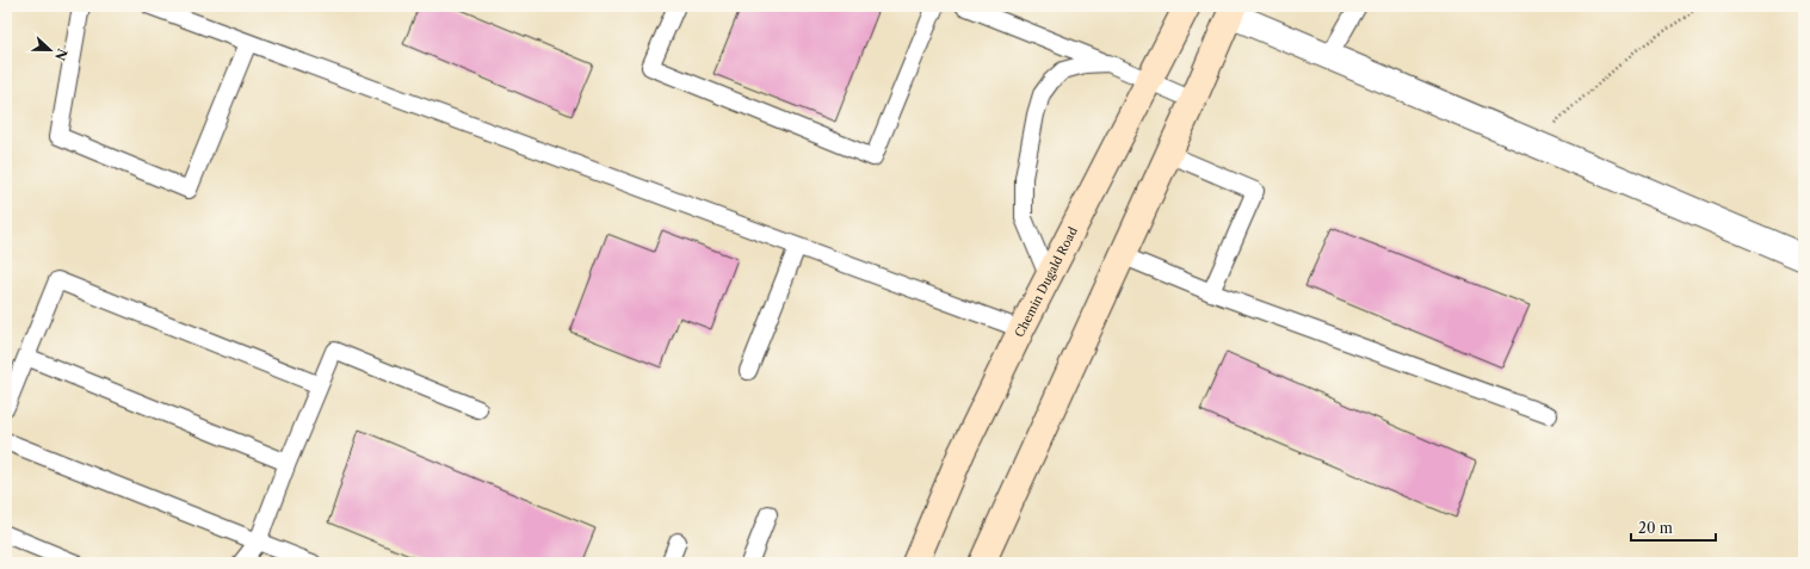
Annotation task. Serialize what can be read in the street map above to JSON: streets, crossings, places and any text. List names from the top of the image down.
{
  "streets": {
    "main road": ["Chemin Dugald Road"]
  },
  "scale_bar": "20 m",
  "north": "right"
}
